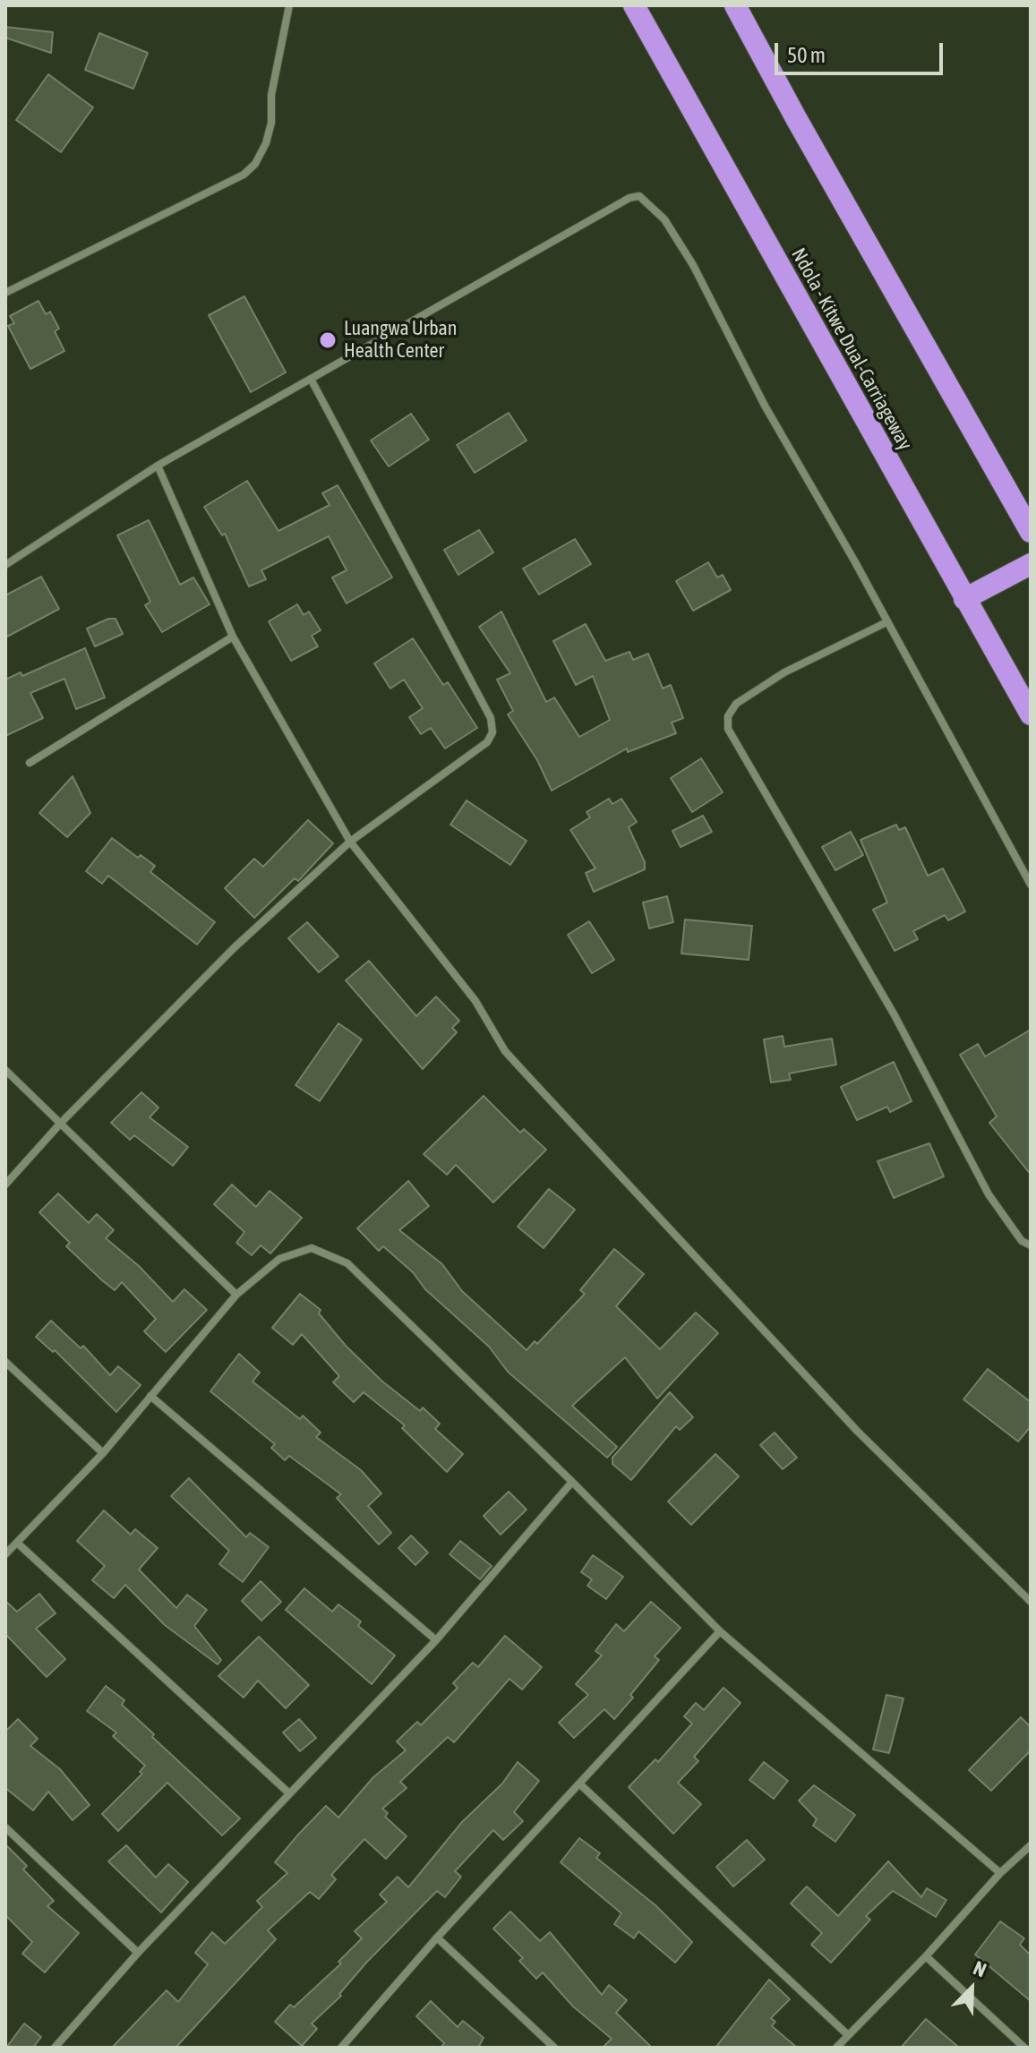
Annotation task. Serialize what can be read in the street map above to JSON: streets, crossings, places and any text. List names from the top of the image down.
{
  "streets": {
    "highway": ["Ndola - Kitwe Dual-Carriageway"]
  },
  "places": ["Luangwa Urban Health Center"],
  "scale_bar": "50 m",
  "north": "top right"
}
